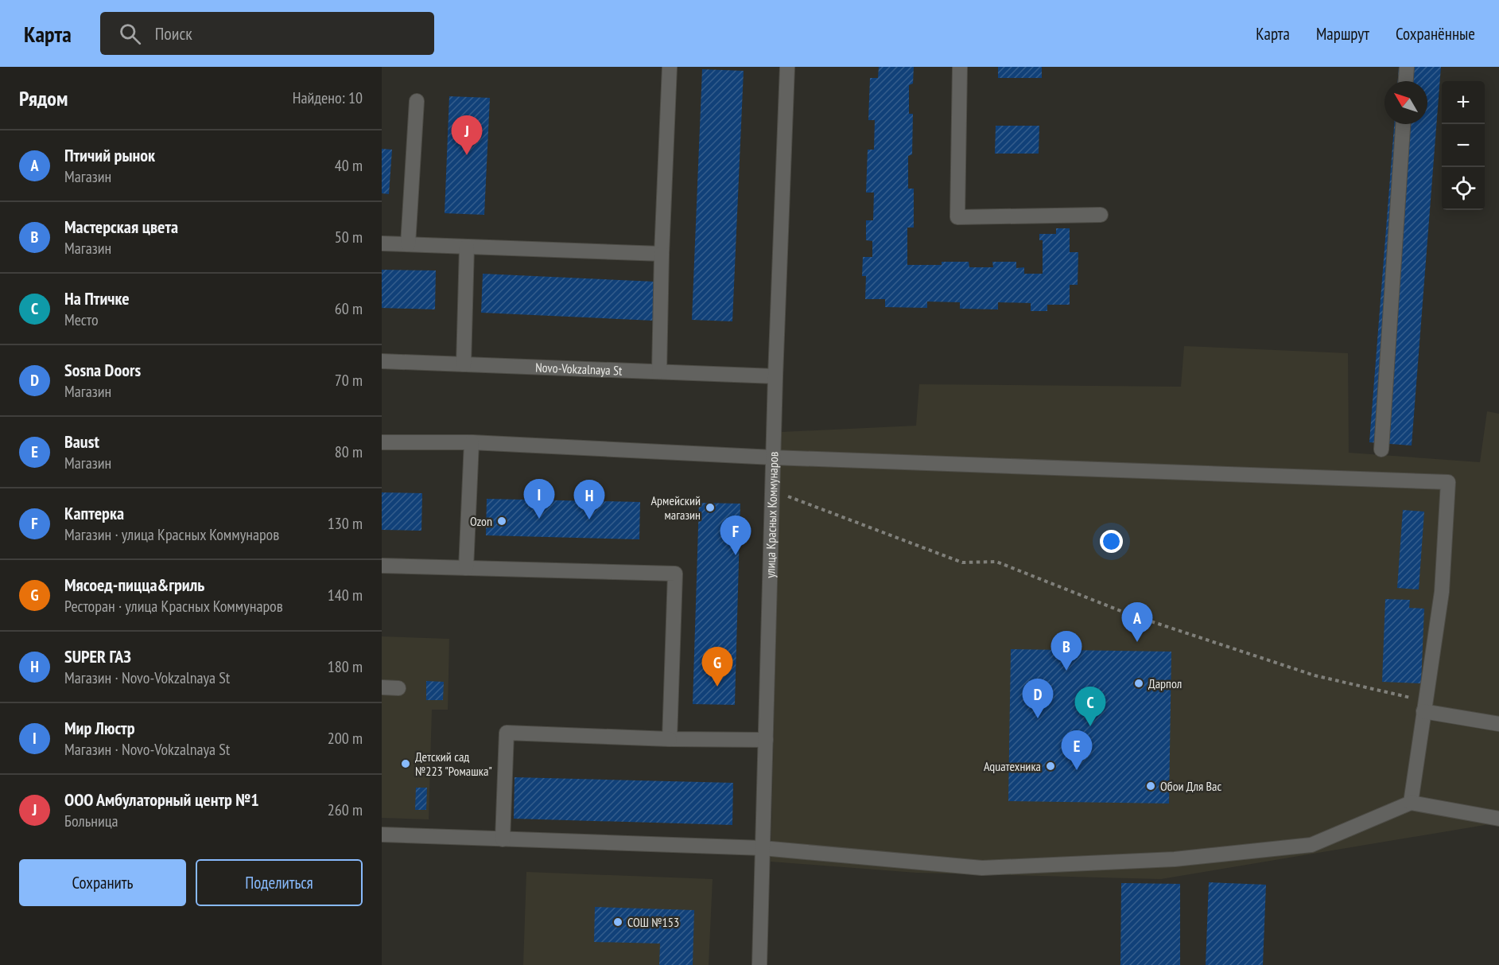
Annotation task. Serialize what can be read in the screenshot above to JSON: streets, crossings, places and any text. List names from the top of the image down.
{
  "streets": {
    "street": ["Novo-Vokzalnaya St", "улица Красных Коммунаров"]
  },
  "crossings": [
    ["Novo-Vokzalnaya St", "улица Красных Коммунаров"]
  ],
  "places": [
    "Армейский магазин",
    "Ozon",
    "Дарпол",
    "Детский сад №223 \"Ромашка\"",
    "Aquaтехника",
    "Обои Для Вас",
    "СОШ №153"
  ],
  "north": "top left",
  "page": {
    "header": "Карта",
    "search": "Поиск",
    "nav": ["Карта", "Маршрут", "Сохранённые"],
    "heading": ["Рядом", "Найдено: 10"],
    "map_buttons": ["+", "−"],
    "pins": [
      "J",
      "I",
      "H",
      "F",
      "A",
      "B",
      "G",
      "D",
      "C",
      "E"
    ],
    "list": [
      {
        "mark": "A",
        "name": "Птичий рынок",
        "note": "Магазин",
        "value": "40 m"
      },
      {
        "mark": "B",
        "name": "Мастерская цвета",
        "note": "Магазин",
        "value": "50 m"
      },
      {
        "mark": "C",
        "name": "На Птичке",
        "note": "Место",
        "value": "60 m"
      },
      {
        "mark": "D",
        "name": "Sosna Doors",
        "note": "Магазин",
        "value": "70 m"
      },
      {
        "mark": "E",
        "name": "Baust",
        "note": "Магазин",
        "value": "80 m"
      },
      {
        "mark": "F",
        "name": "Каптерка",
        "note": "Магазин · улица Красных Коммунаров",
        "value": "130 m"
      },
      {
        "mark": "G",
        "name": "Мясоед-пицца&гриль",
        "note": "Ресторан · улица Красных Коммунаров",
        "value": "140 m"
      },
      {
        "mark": "H",
        "name": "SUPER ГАЗ",
        "note": "Магазин · Novo-Vokzalnaya St",
        "value": "180 m"
      },
      {
        "mark": "I",
        "name": "Мир Люстр",
        "note": "Магазин · Novo-Vokzalnaya St",
        "value": "200 m"
      },
      {
        "mark": "J",
        "name": "ООО Амбулаторный центр №1",
        "note": "Больница",
        "value": "260 m"
      }
    ],
    "buttons": ["Сохранить", "Поделиться"]
  }
}
